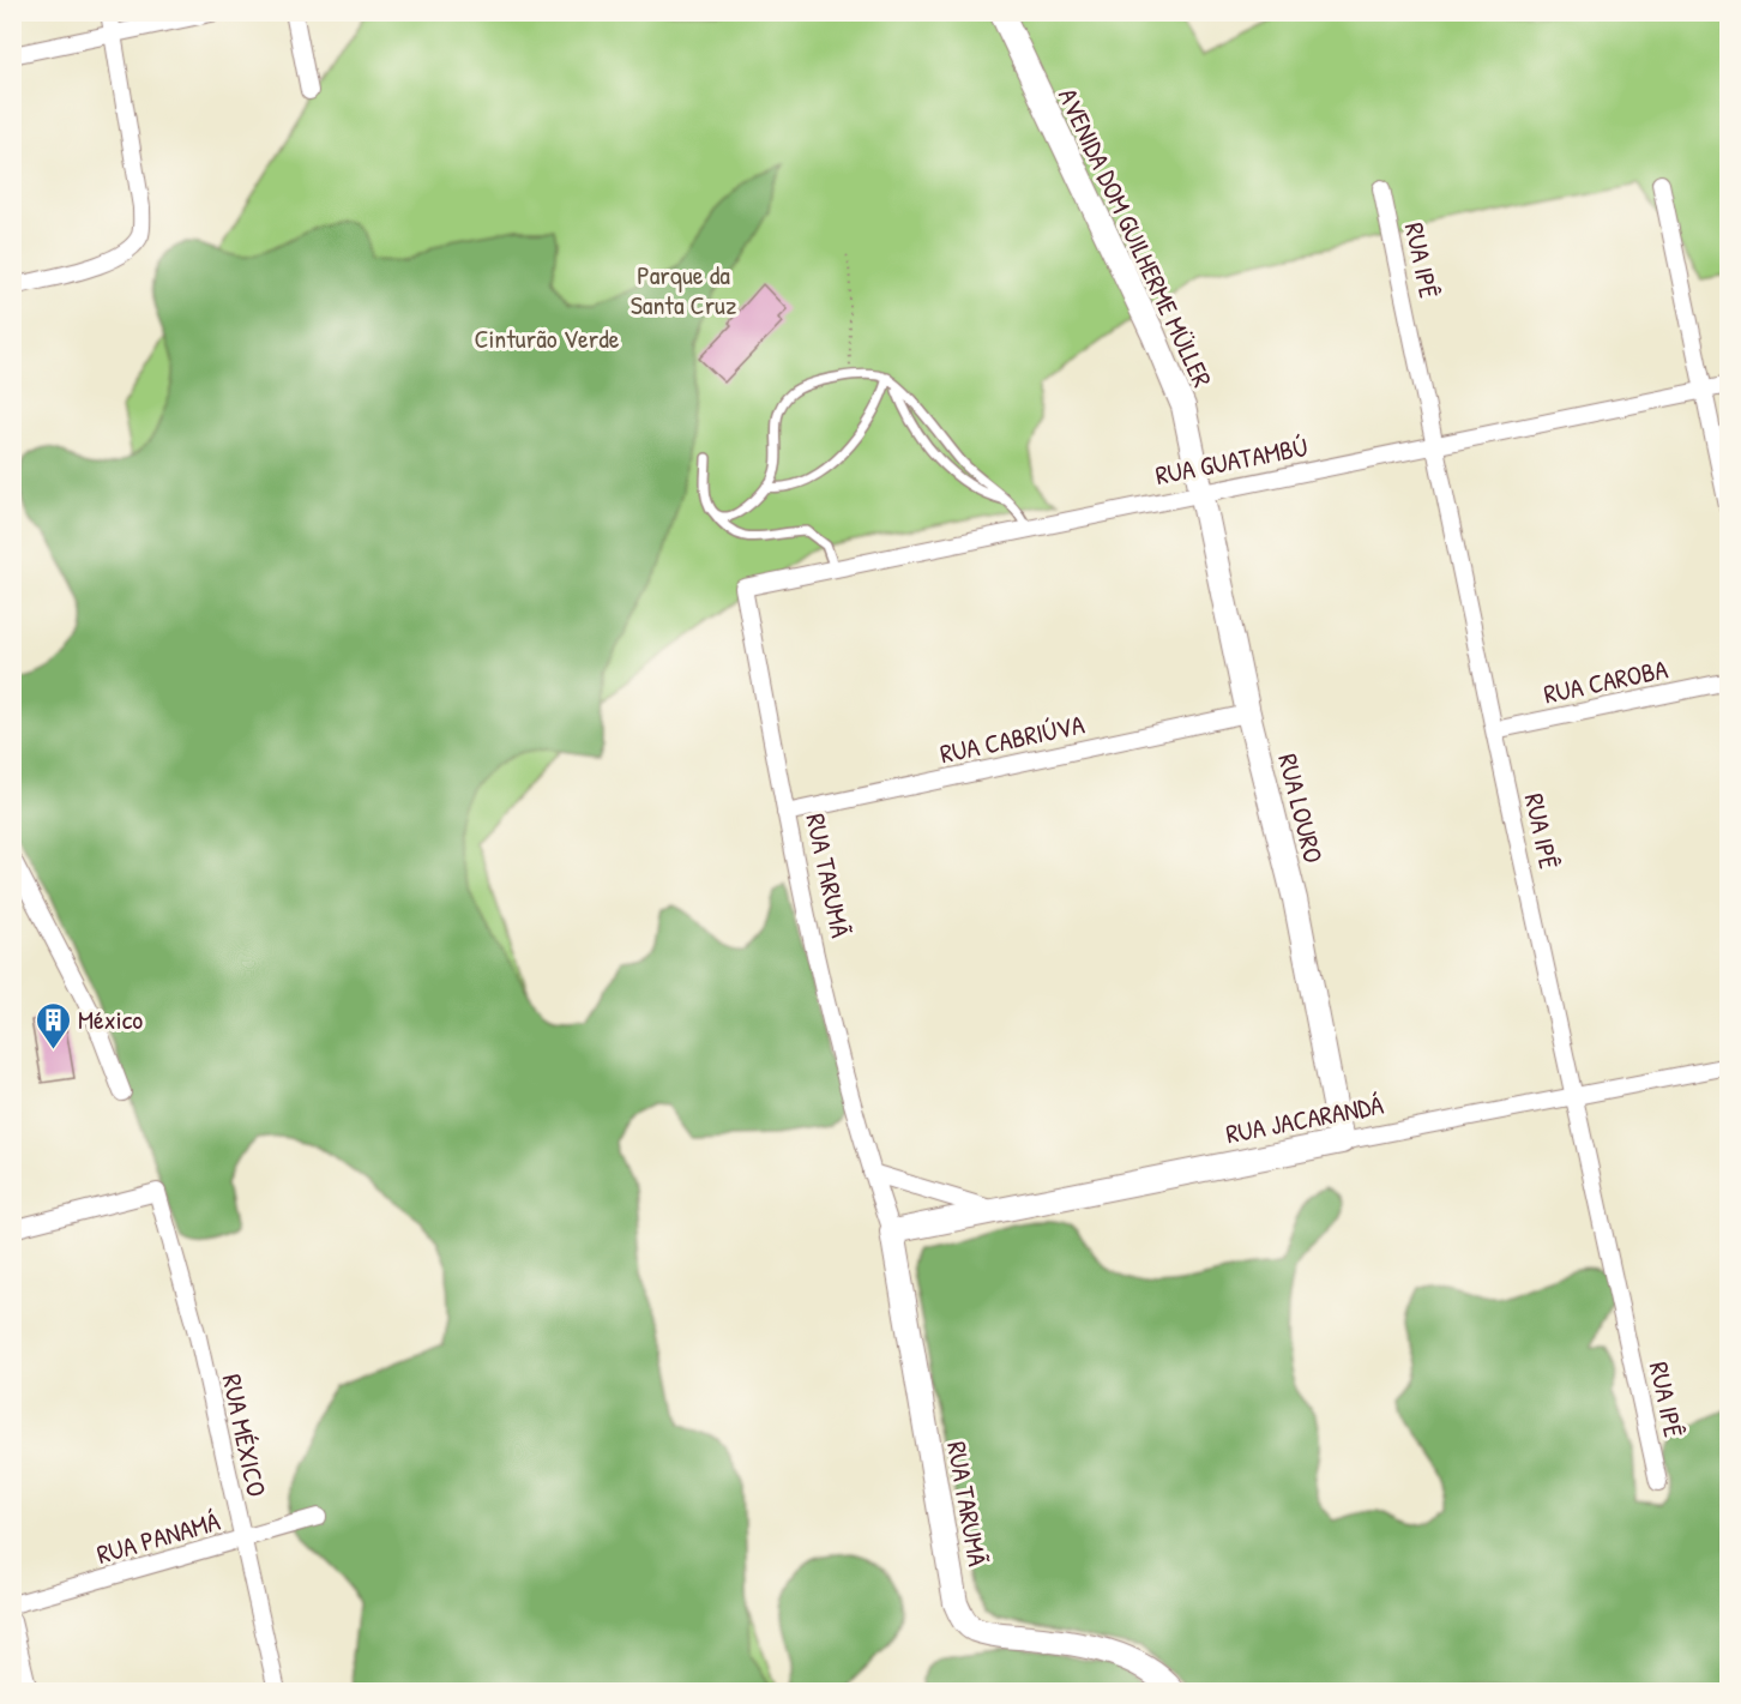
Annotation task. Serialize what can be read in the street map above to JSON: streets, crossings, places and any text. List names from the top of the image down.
{
  "streets": {
    "street": [
      "AVENIDA DOM GUILHERME MÜLLER",
      "RUA IPÊ",
      "RUA GUATAMBÚ",
      "RUA CAROBA",
      "RUA CABRIÚVA",
      "RUA LOURO",
      "RUA TARUMÃ",
      "RUA JACARANDÁ",
      "RUA MÉXICO",
      "RUA PANAMÁ"
    ]
  },
  "crossings": [
    ["AVENIDA DOM GUILHERME MÜLLER", "RUA GUATAMBÚ"],
    ["AVENIDA DOM GUILHERME MÜLLER", "RUA LOURO"],
    ["RUA IPÊ", "RUA GUATAMBÚ"],
    ["RUA IPÊ", "RUA CAROBA"],
    ["RUA IPÊ", "RUA JACARANDÁ"],
    ["RUA GUATAMBÚ", "RUA LOURO"],
    ["RUA GUATAMBÚ", "RUA TARUMÃ"],
    ["RUA CABRIÚVA", "RUA LOURO"],
    ["RUA CABRIÚVA", "RUA TARUMÃ"],
    ["RUA LOURO", "RUA JACARANDÁ"],
    ["RUA TARUMÃ", "RUA JACARANDÁ"],
    ["RUA MÉXICO", "RUA PANAMÁ"]
  ],
  "parks": ["Parque da Santa Cruz", "Cinturão Verde"],
  "places": {
    "building": ["México"]
  }
}
